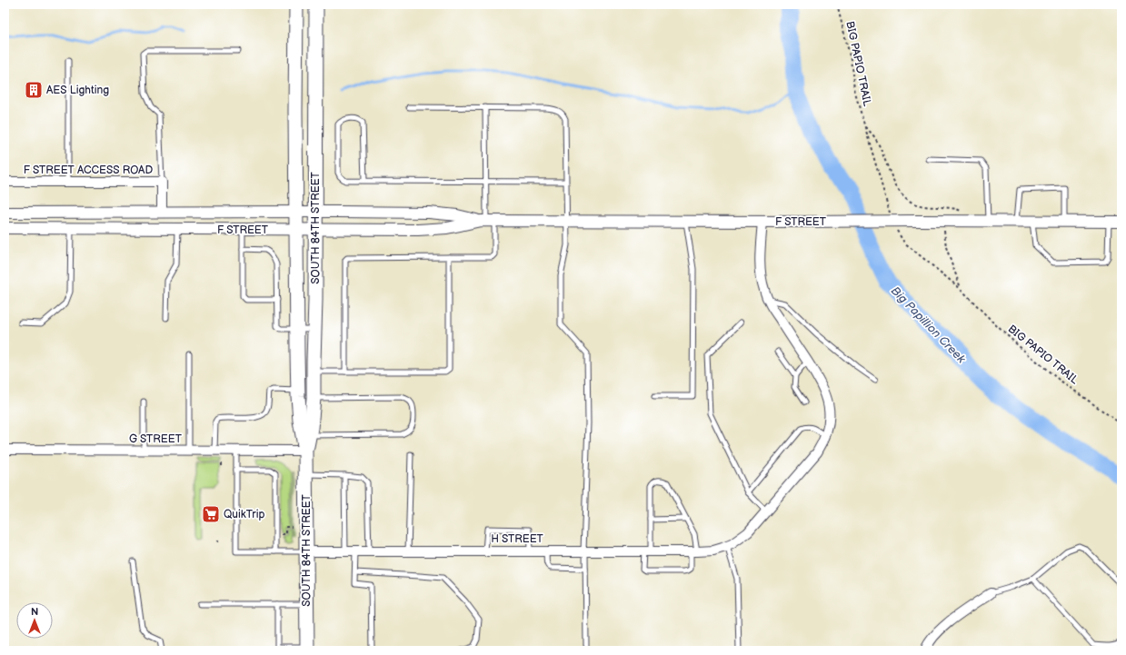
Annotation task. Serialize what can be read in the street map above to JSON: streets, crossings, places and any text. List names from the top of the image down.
{
  "streets": {
    "main road": ["SOUTH 84TH STREET"],
    "street": [
      "F STREET ACCESS ROAD",
      "F STREET",
      "G STREET",
      "H STREET"
    ],
    "path": ["BIG PAPIO TRAIL"]
  },
  "crossings": [
    ["F STREET ACCESS ROAD", "F STREET"],
    ["F STREET", "SOUTH 84TH STREET"],
    ["F STREET", "H STREET"],
    ["SOUTH 84TH STREET", "G STREET"],
    ["SOUTH 84TH STREET", "H STREET"]
  ],
  "water": ["Big Papillion Creek"],
  "places": {
    "building": ["AES Lighting"],
    "supermarket": ["QuikTrip"]
  },
  "north": "top"
}
